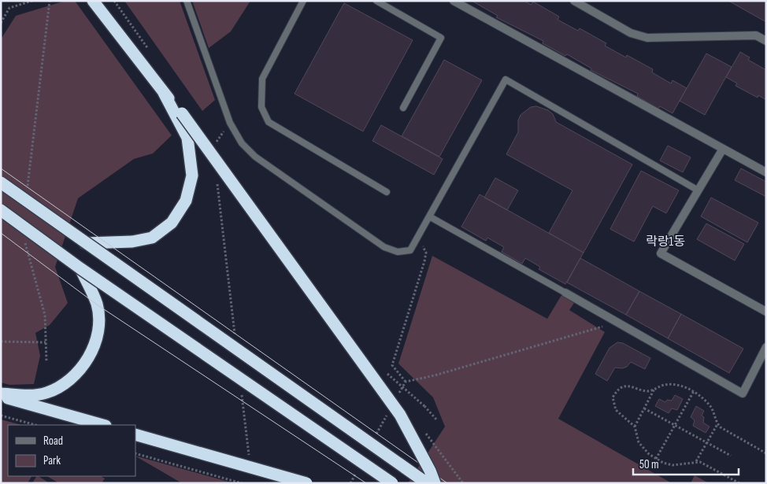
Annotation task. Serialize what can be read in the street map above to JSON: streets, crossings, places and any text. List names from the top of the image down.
{
  "districts": ["락랑1동"],
  "legend": ["Road", "Park"],
  "scale_bar": "50 m"
}
